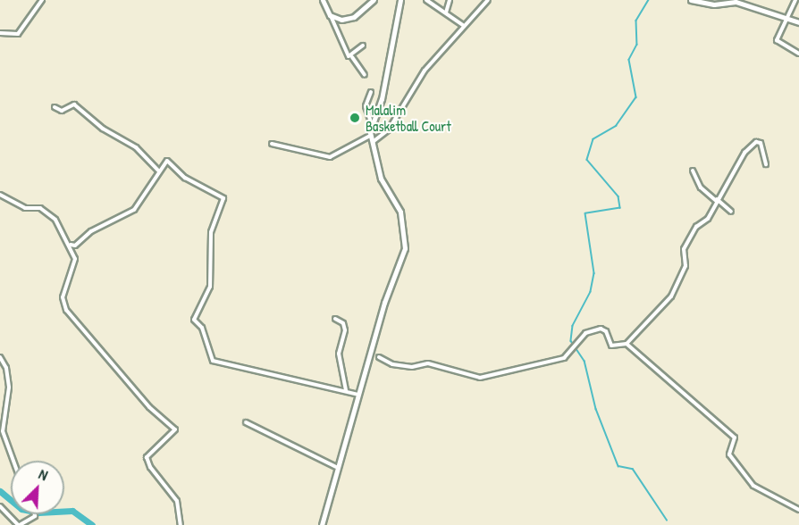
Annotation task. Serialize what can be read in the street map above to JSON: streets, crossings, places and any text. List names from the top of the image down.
{
  "places": ["Malalim Basketball Court"],
  "north": "top right"
}
